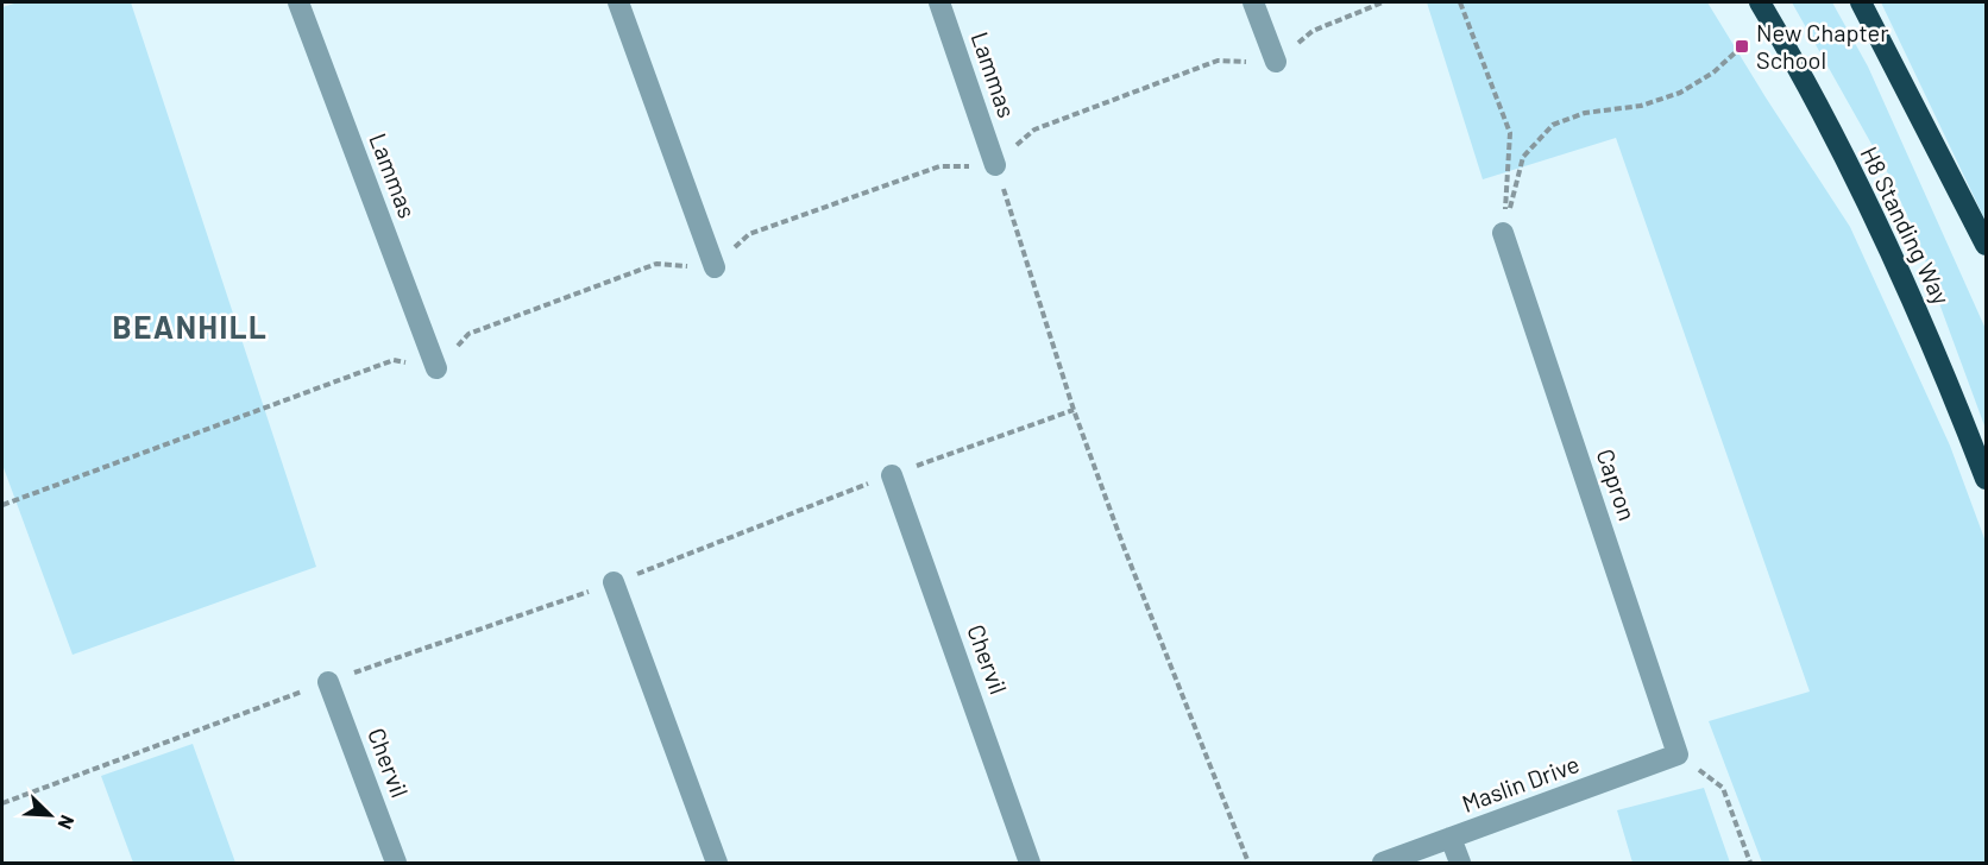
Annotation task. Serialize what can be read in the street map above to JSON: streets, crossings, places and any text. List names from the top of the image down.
{
  "streets": {
    "highway": ["H8 Standing Way"],
    "street": [
      "Lammas",
      "Capron",
      "Chervil",
      "Maslin Drive"
    ]
  },
  "crossings": [
    ["Capron", "Maslin Drive"]
  ],
  "districts": ["BEANHILL"],
  "places": {
    "transit": ["New Chapter School"]
  },
  "north": "bottom right"
}
